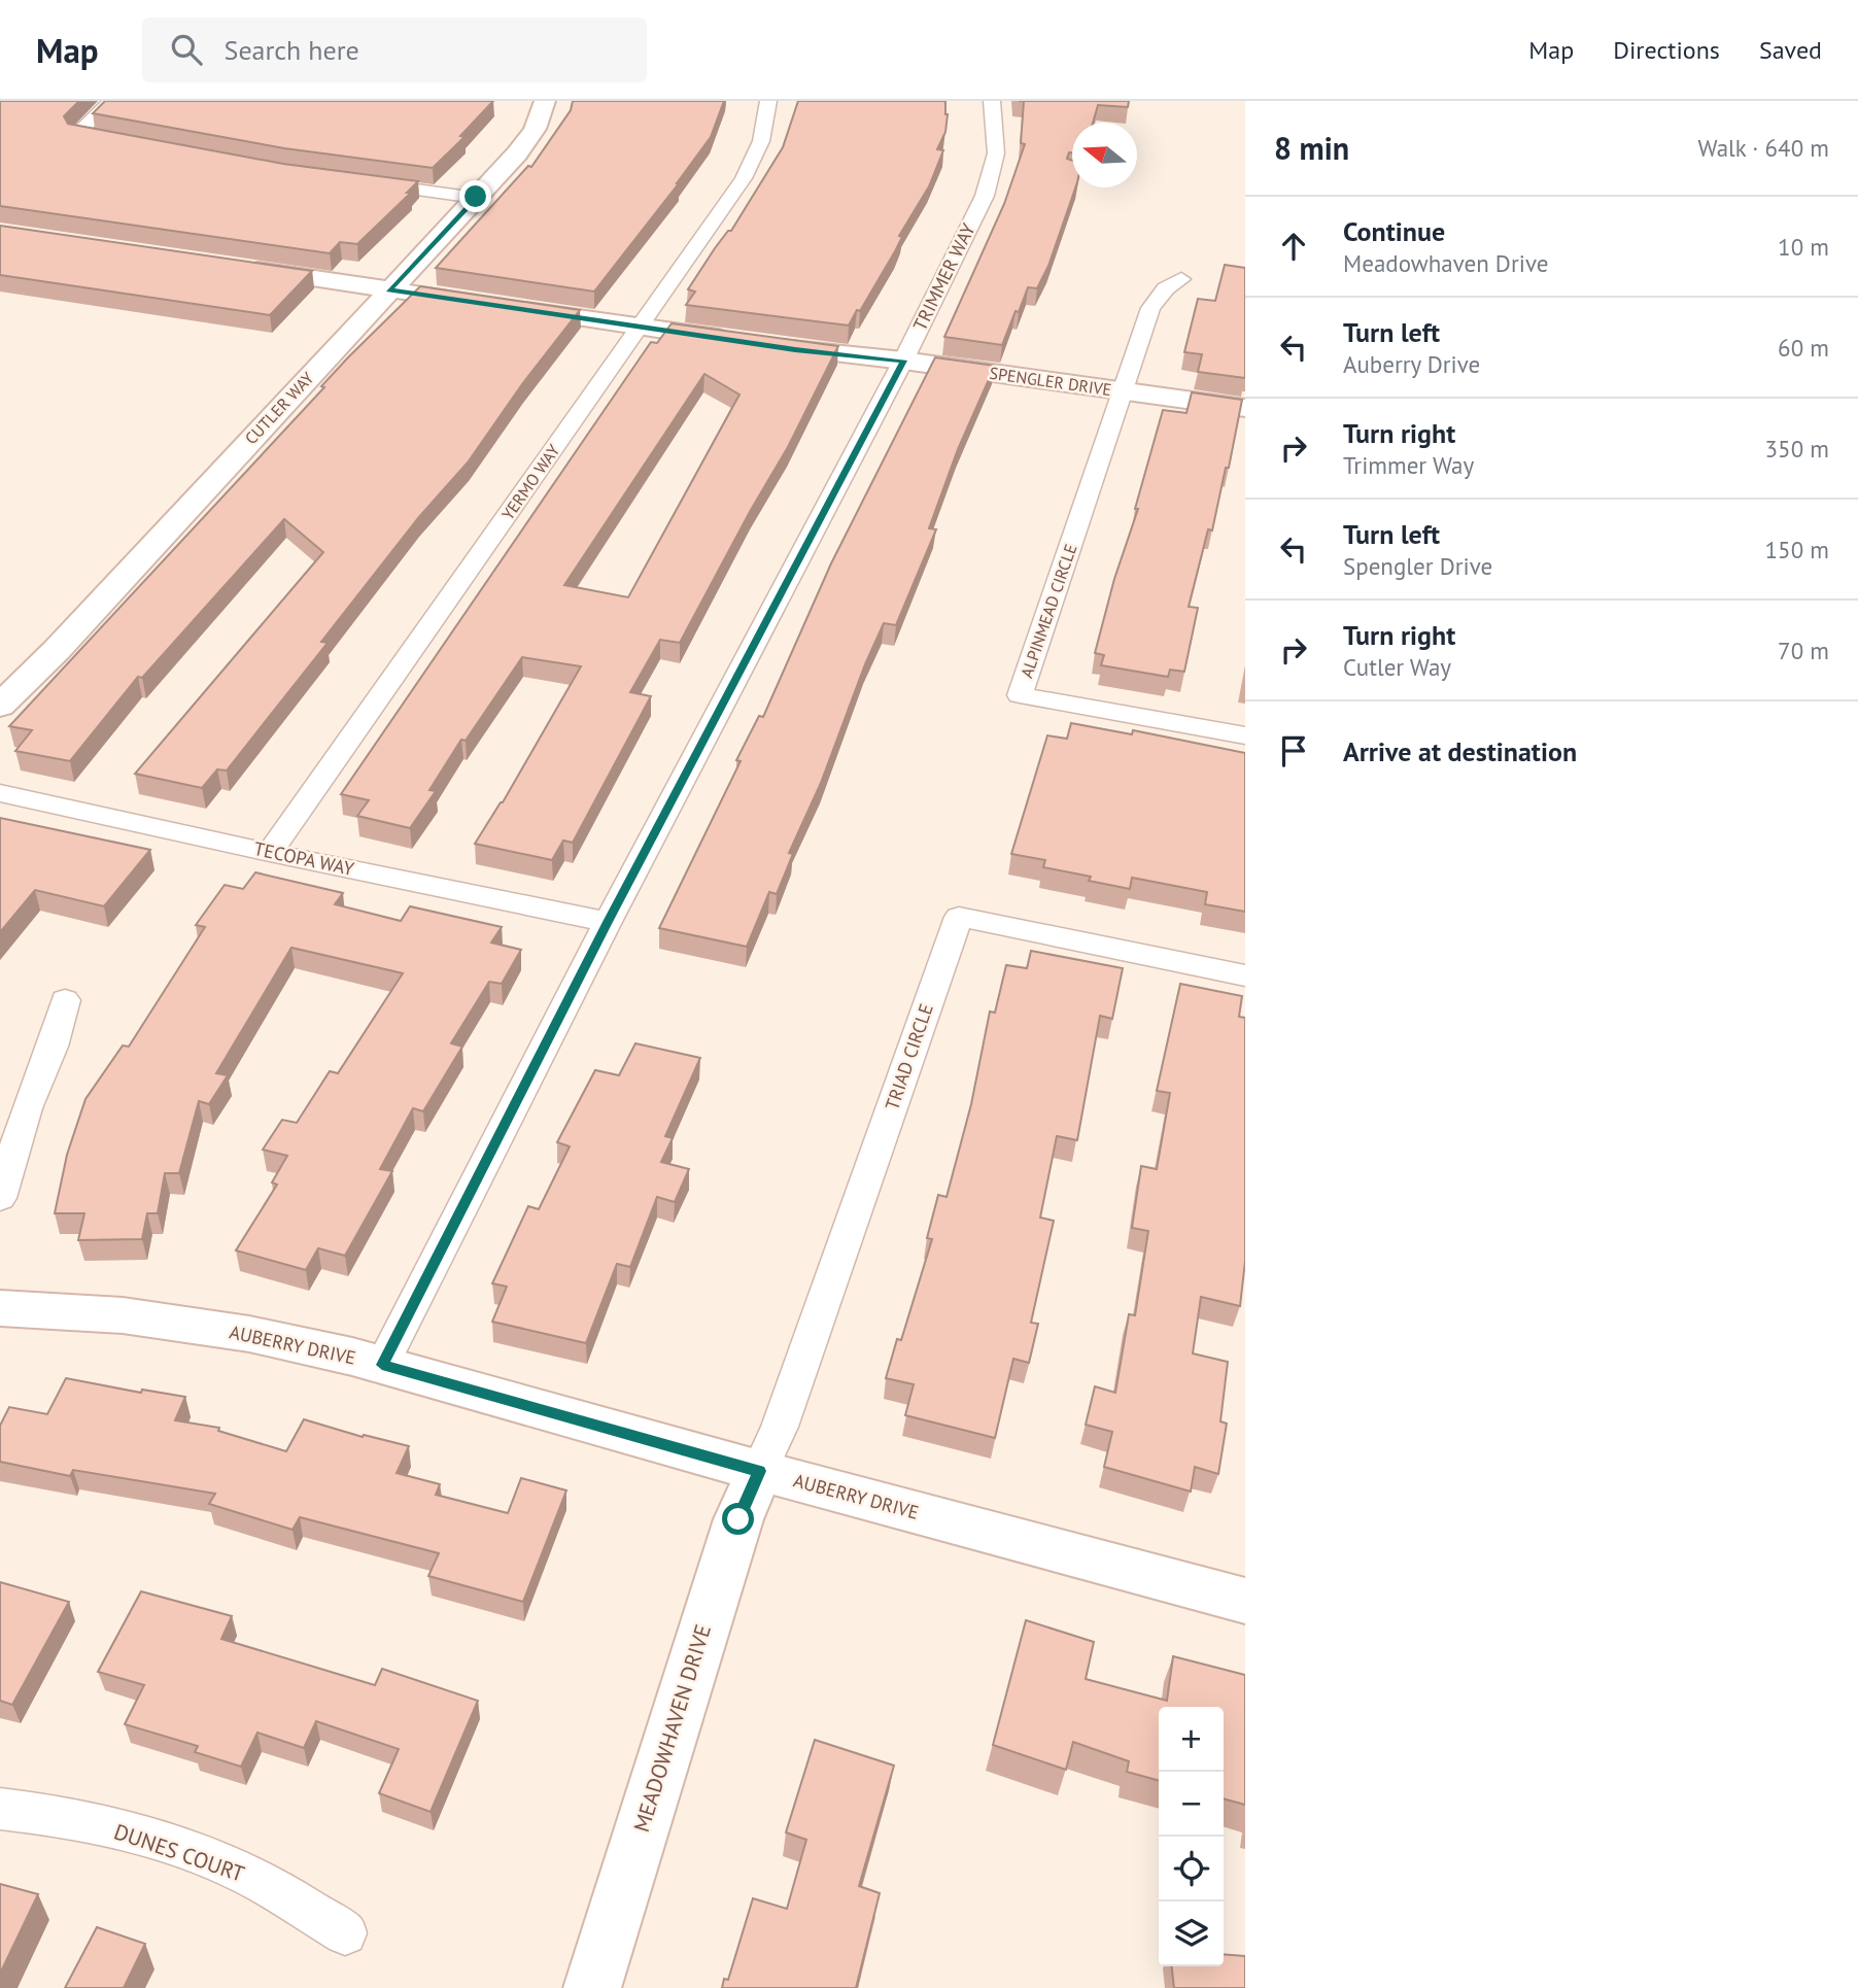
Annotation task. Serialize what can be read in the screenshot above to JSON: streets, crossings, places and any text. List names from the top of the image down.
{
  "streets": {
    "street": [
      "TRIMMER WAY",
      "SPENGLER DRIVE",
      "CUTLER WAY",
      "YERMO WAY",
      "ALPINMEAD CIRCLE",
      "TECOPA WAY",
      "TRIAD CIRCLE",
      "AUBERRY DRIVE",
      "MEADOWHAVEN DRIVE",
      "DUNES COURT"
    ]
  },
  "crossings": [
    ["TRIMMER WAY", "SPENGLER DRIVE"],
    ["TRIMMER WAY", "TECOPA WAY"],
    ["TRIMMER WAY", "AUBERRY DRIVE"],
    ["SPENGLER DRIVE", "CUTLER WAY"],
    ["SPENGLER DRIVE", "YERMO WAY"],
    ["SPENGLER DRIVE", "ALPINMEAD CIRCLE"],
    ["YERMO WAY", "TECOPA WAY"],
    ["TRIAD CIRCLE", "AUBERRY DRIVE"],
    ["TRIAD CIRCLE", "MEADOWHAVEN DRIVE"],
    ["AUBERRY DRIVE", "MEADOWHAVEN DRIVE"]
  ],
  "north": "left",
  "page": {
    "header": "Map",
    "search": "Search here",
    "nav": ["Map", "Directions", "Saved"],
    "heading": ["8 min", "Walk · 640 m"],
    "list": [
      ["Continue", "Meadowhaven Drive", "10 m"],
      ["Turn left", "Auberry Drive", "60 m"],
      ["Turn right", "Trimmer Way", "350 m"],
      ["Turn left", "Spengler Drive", "150 m"],
      ["Turn right", "Cutler Way", "70 m"],
      "Arrive at destination"
    ],
    "map_buttons": ["+", "−"]
  }
}
